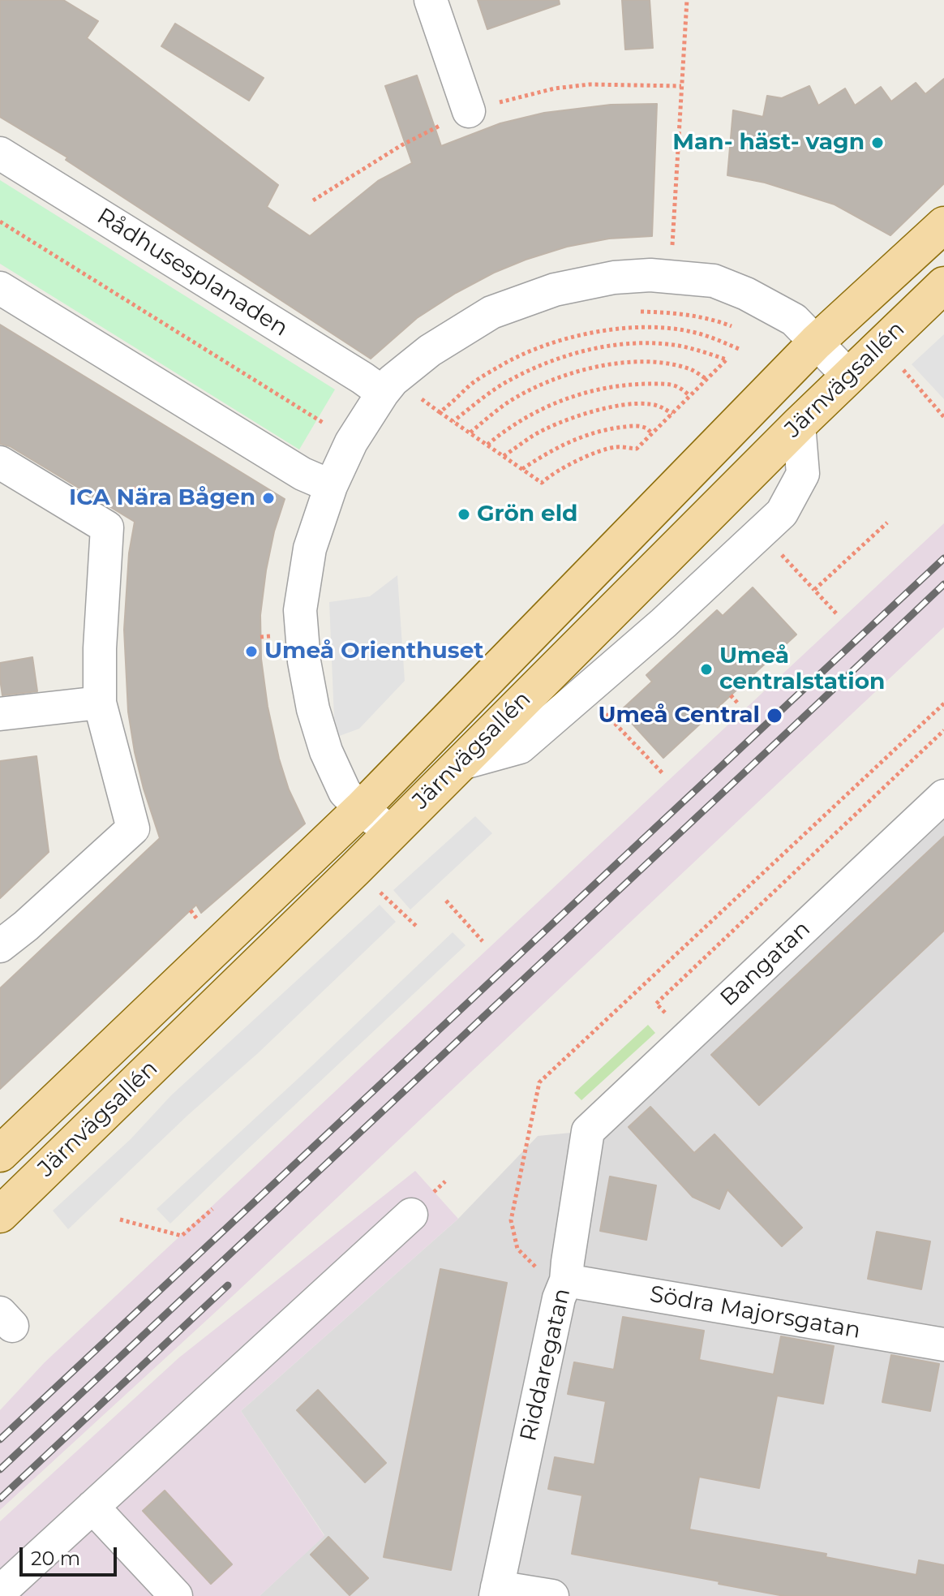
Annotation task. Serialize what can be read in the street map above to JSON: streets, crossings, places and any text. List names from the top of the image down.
{
  "streets": {
    "main road": ["Järnvägsallén"],
    "street": [
      "Rådhusesplanaden",
      "Bangatan",
      "Södra Majorsgatan",
      "Riddaregatan"
    ]
  },
  "crossings": [
    ["Bangatan", "Riddaregatan"],
    ["Södra Majorsgatan", "Riddaregatan"]
  ],
  "places": [
    "Man- häst- vagn",
    "ICA Nära Bågen",
    "Grön eld",
    "Umeå Orienthuset",
    "Umeå centralstation",
    "Umeå Central"
  ],
  "scale_bar": "20 m"
}
